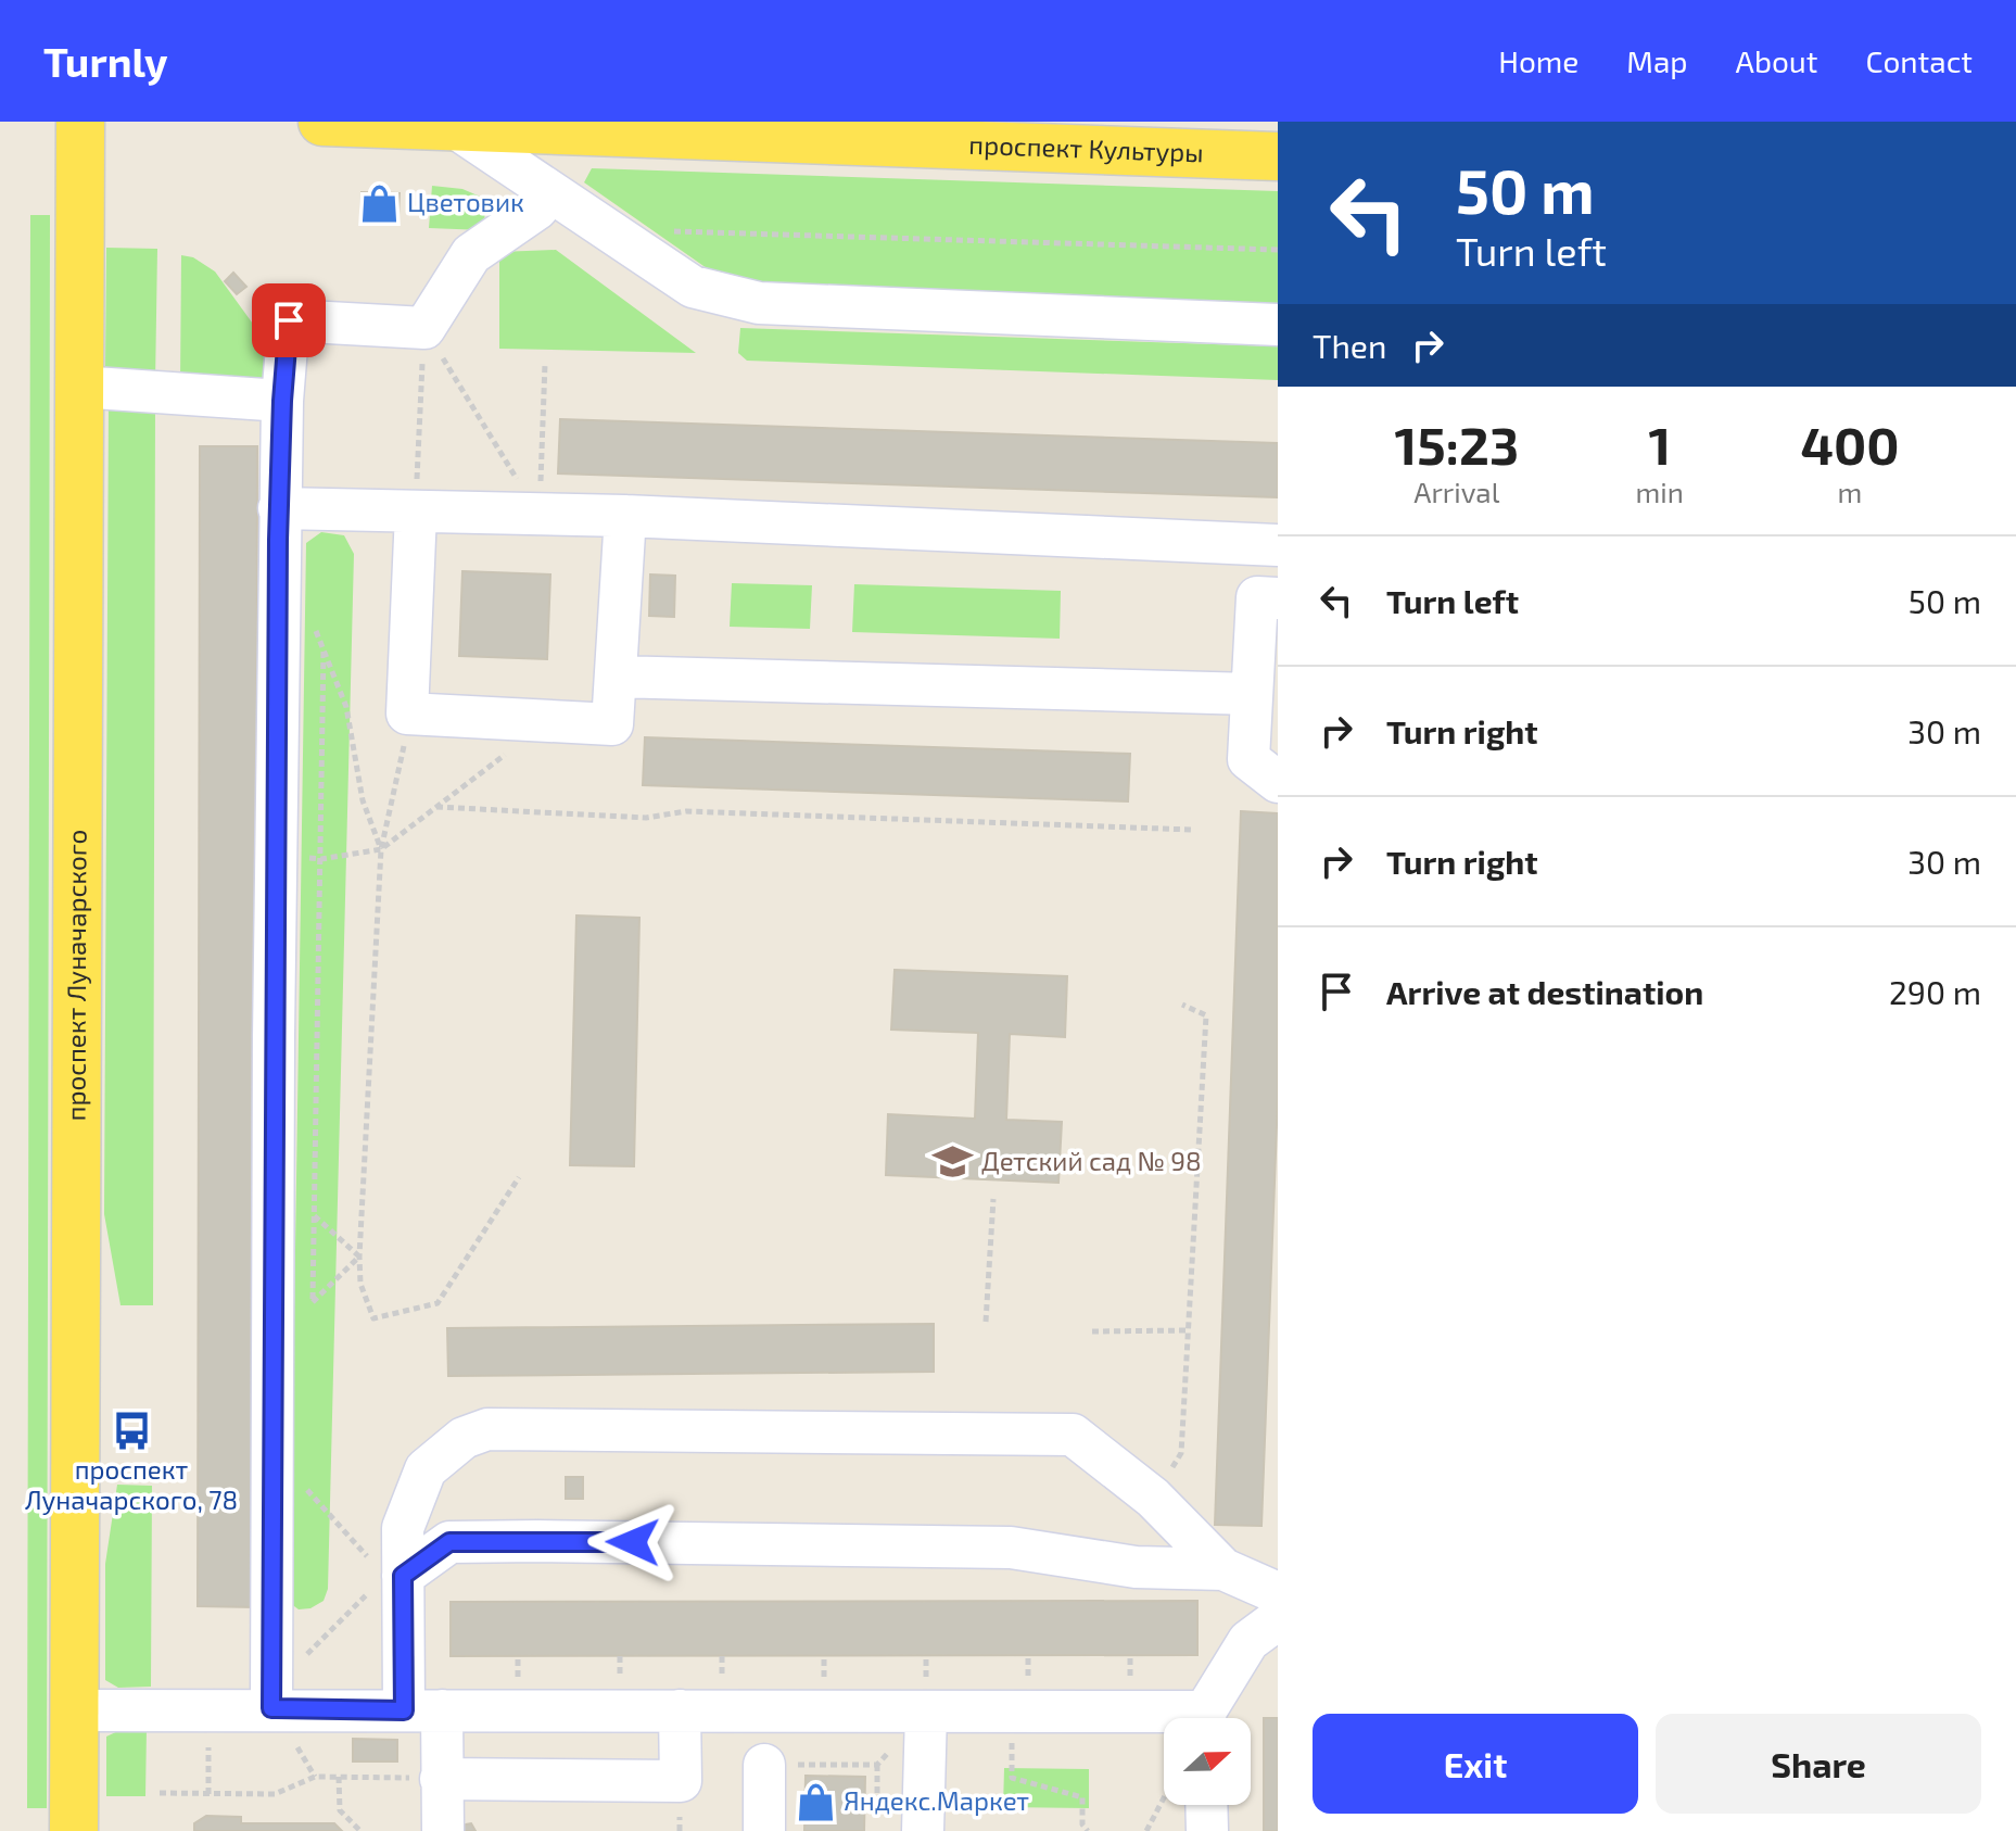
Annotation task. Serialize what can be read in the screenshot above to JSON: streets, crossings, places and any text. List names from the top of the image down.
{
  "streets": {
    "main road": ["проспект Культуры", "проспект Луначарского"]
  },
  "places": {
    "shop": ["Цветовик", "Яндекс.Маркет"],
    "school or university": ["Детский сад № 98"],
    "bus stop": ["проспект Луначарского, 78"]
  },
  "north": "right",
  "page": {
    "header": "Turnly",
    "nav": [
      "Home",
      "Map",
      "About",
      "Contact"
    ],
    "turn": ["50 m", "Turn left"],
    "then": "Then",
    "eta": [
      "15:23",
      "Arrival",
      "1",
      "min",
      "400",
      "m"
    ],
    "list": [
      {
        "name": "Turn left",
        "value": "50 m"
      },
      {
        "name": "Turn right",
        "value": "30 m"
      },
      {
        "name": "Turn right",
        "value": "30 m"
      },
      {
        "name": "Arrive at destination",
        "value": "290 m"
      }
    ],
    "buttons": ["Exit", "Share"]
  }
}
